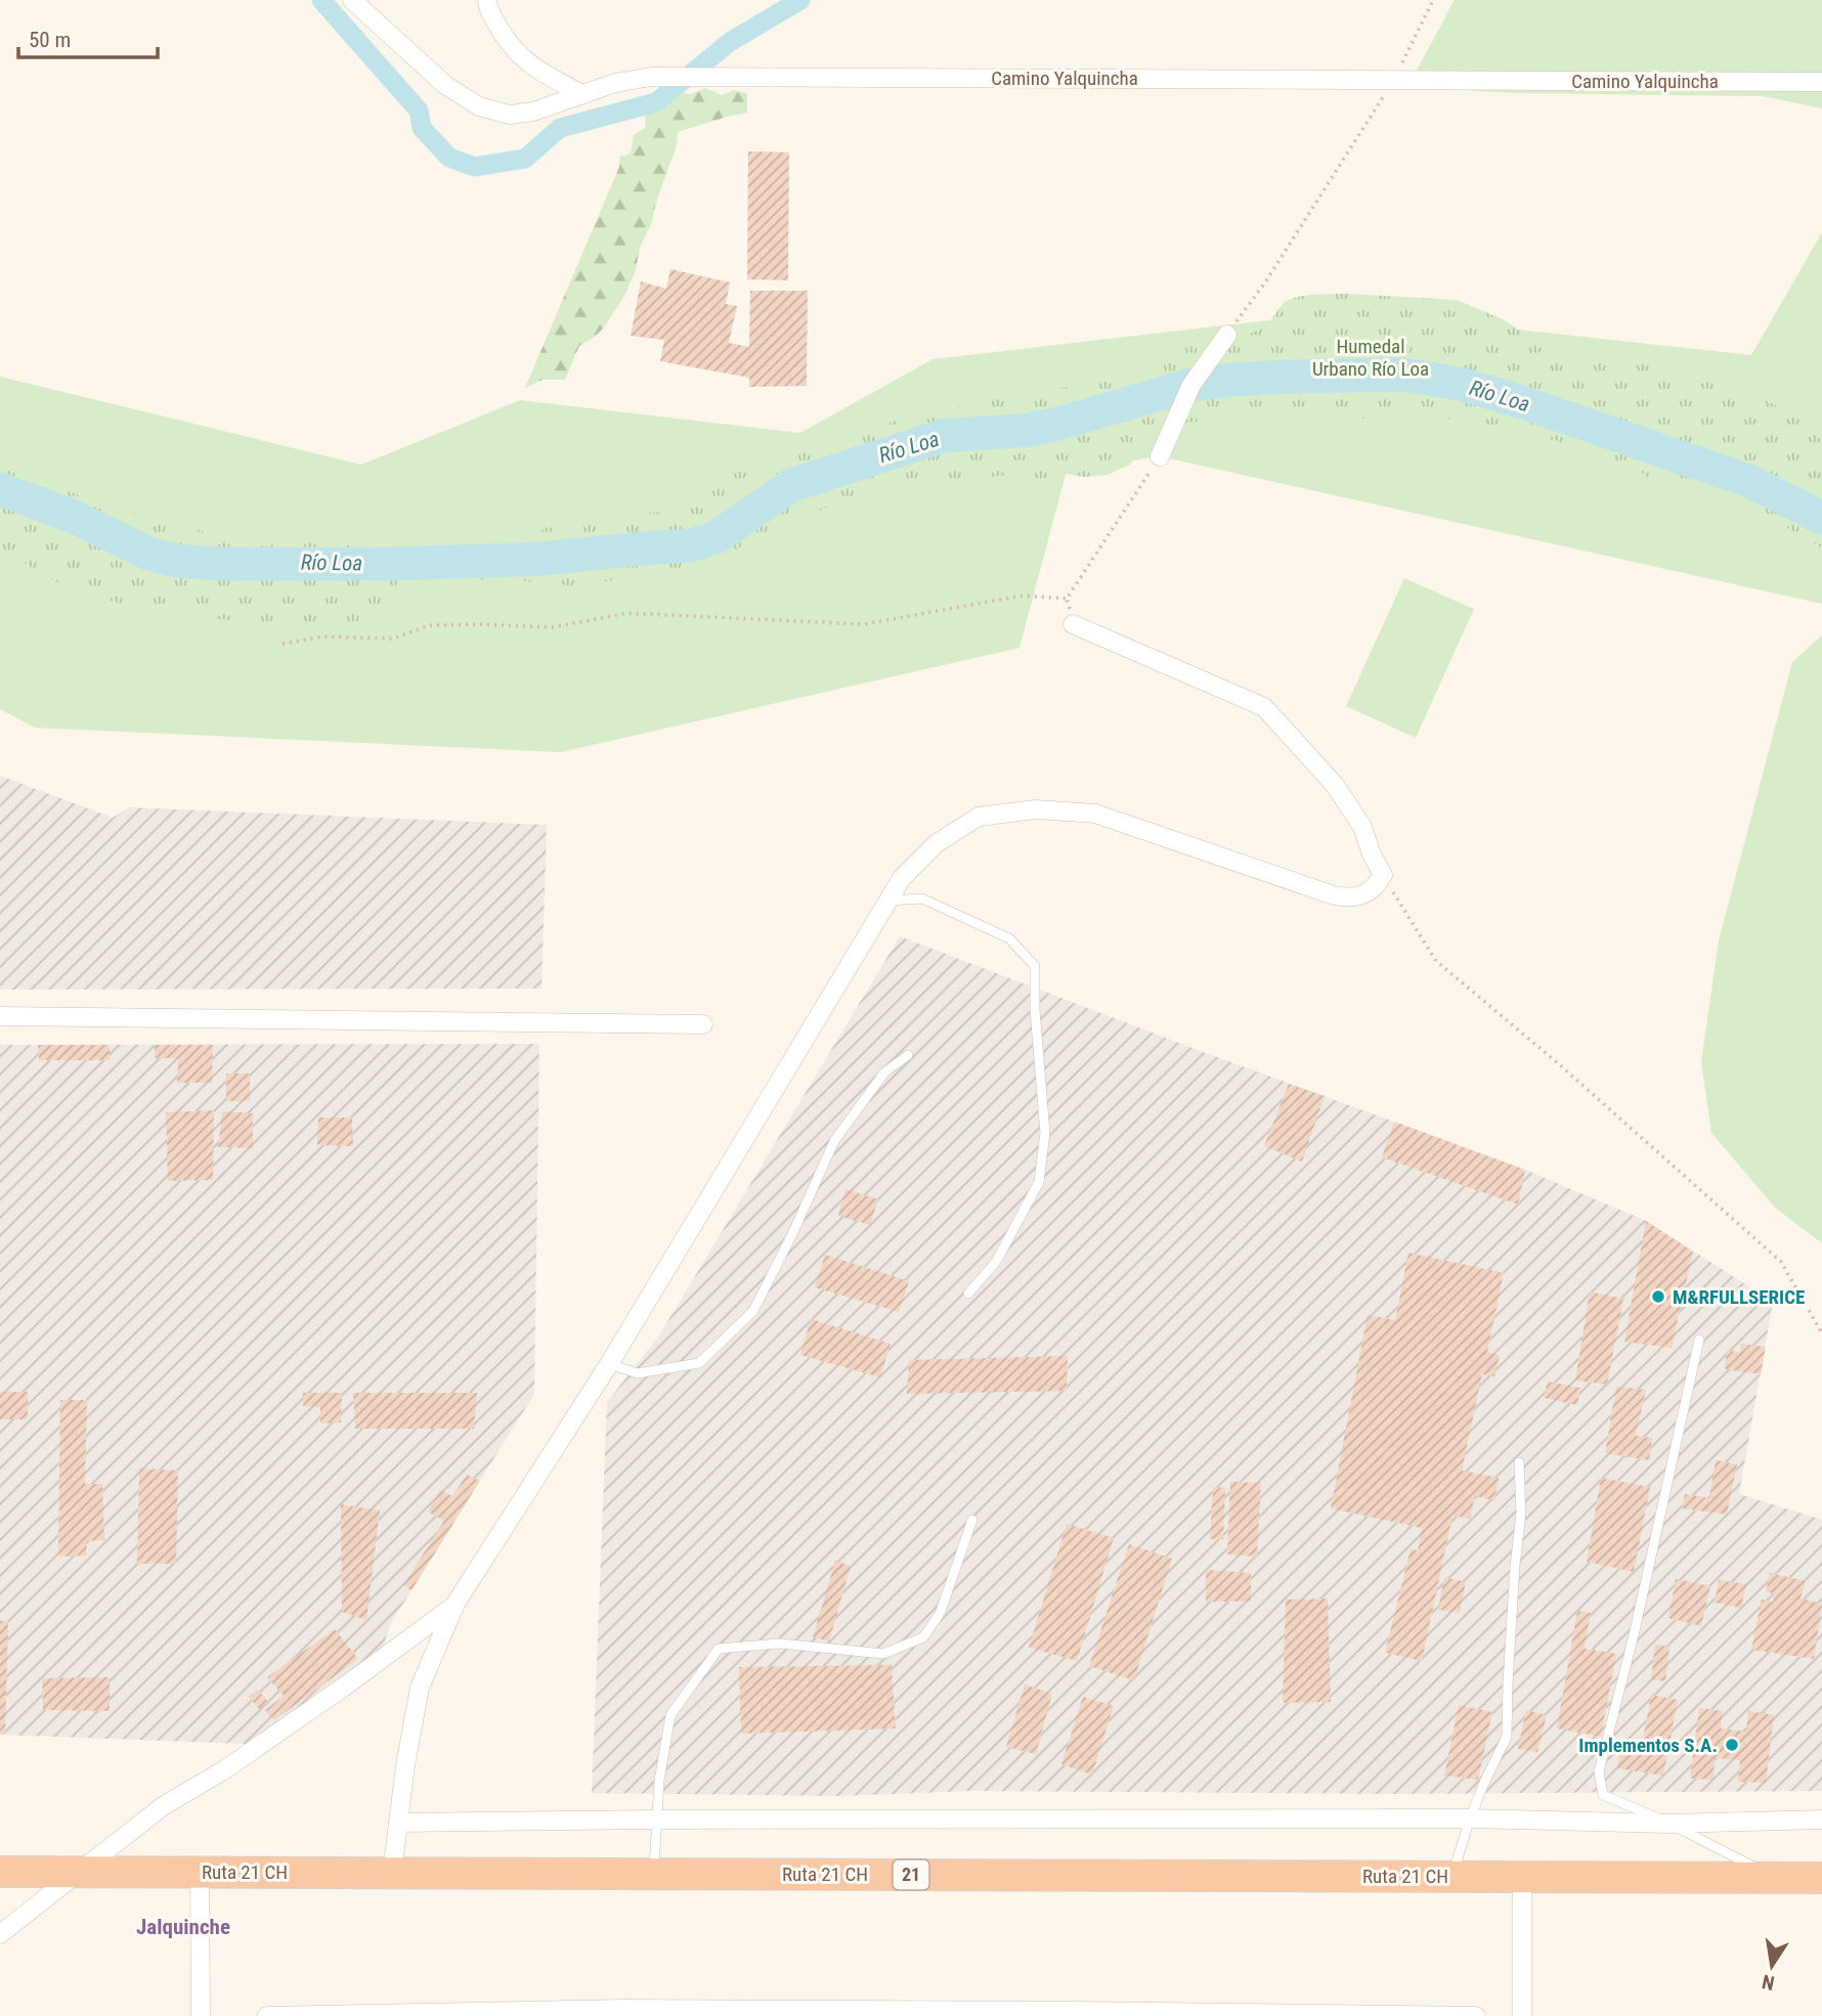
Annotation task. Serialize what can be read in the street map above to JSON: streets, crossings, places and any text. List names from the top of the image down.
{
  "streets": {
    "highway": ["Ruta 21 CH", "21"],
    "street": ["Camino Yalquincha"]
  },
  "districts": ["Jalquinche"],
  "water": ["Río Loa"],
  "parks": ["Humedal Urbano Río Loa"],
  "places": ["M&RFULLSERICE", "Implementos S.A."],
  "scale_bar": "50 m",
  "north": "bottom"
}
